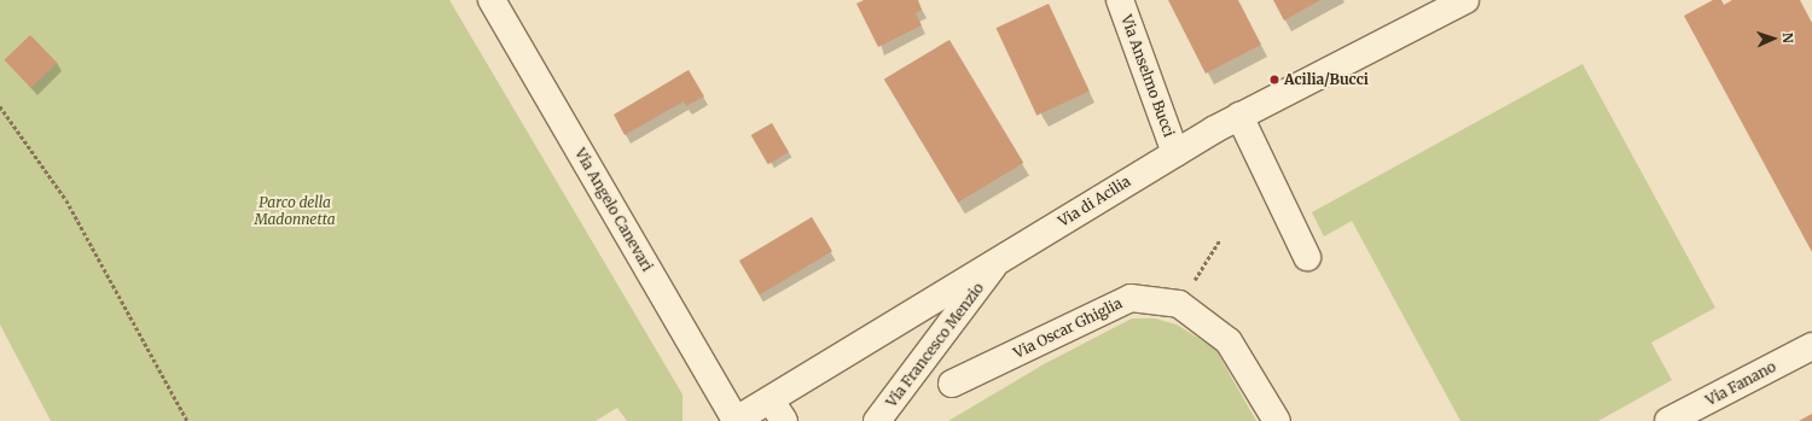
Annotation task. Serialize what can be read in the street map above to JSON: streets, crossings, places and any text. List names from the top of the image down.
{
  "streets": {
    "street": [
      "Via Anselmo Bucci",
      "Via di Acilia",
      "Via Angelo Canevari",
      "Via Oscar Ghiglia",
      "Via Francesco Menzio",
      "Via Fanano"
    ]
  },
  "crossings": [
    ["Via Anselmo Bucci", "Via di Acilia"],
    ["Via di Acilia", "Via Angelo Canevari"],
    ["Via di Acilia", "Via Francesco Menzio"]
  ],
  "parks": ["Parco della Madonnetta"],
  "places": ["Acilia/Bucci"],
  "north": "right"
}
